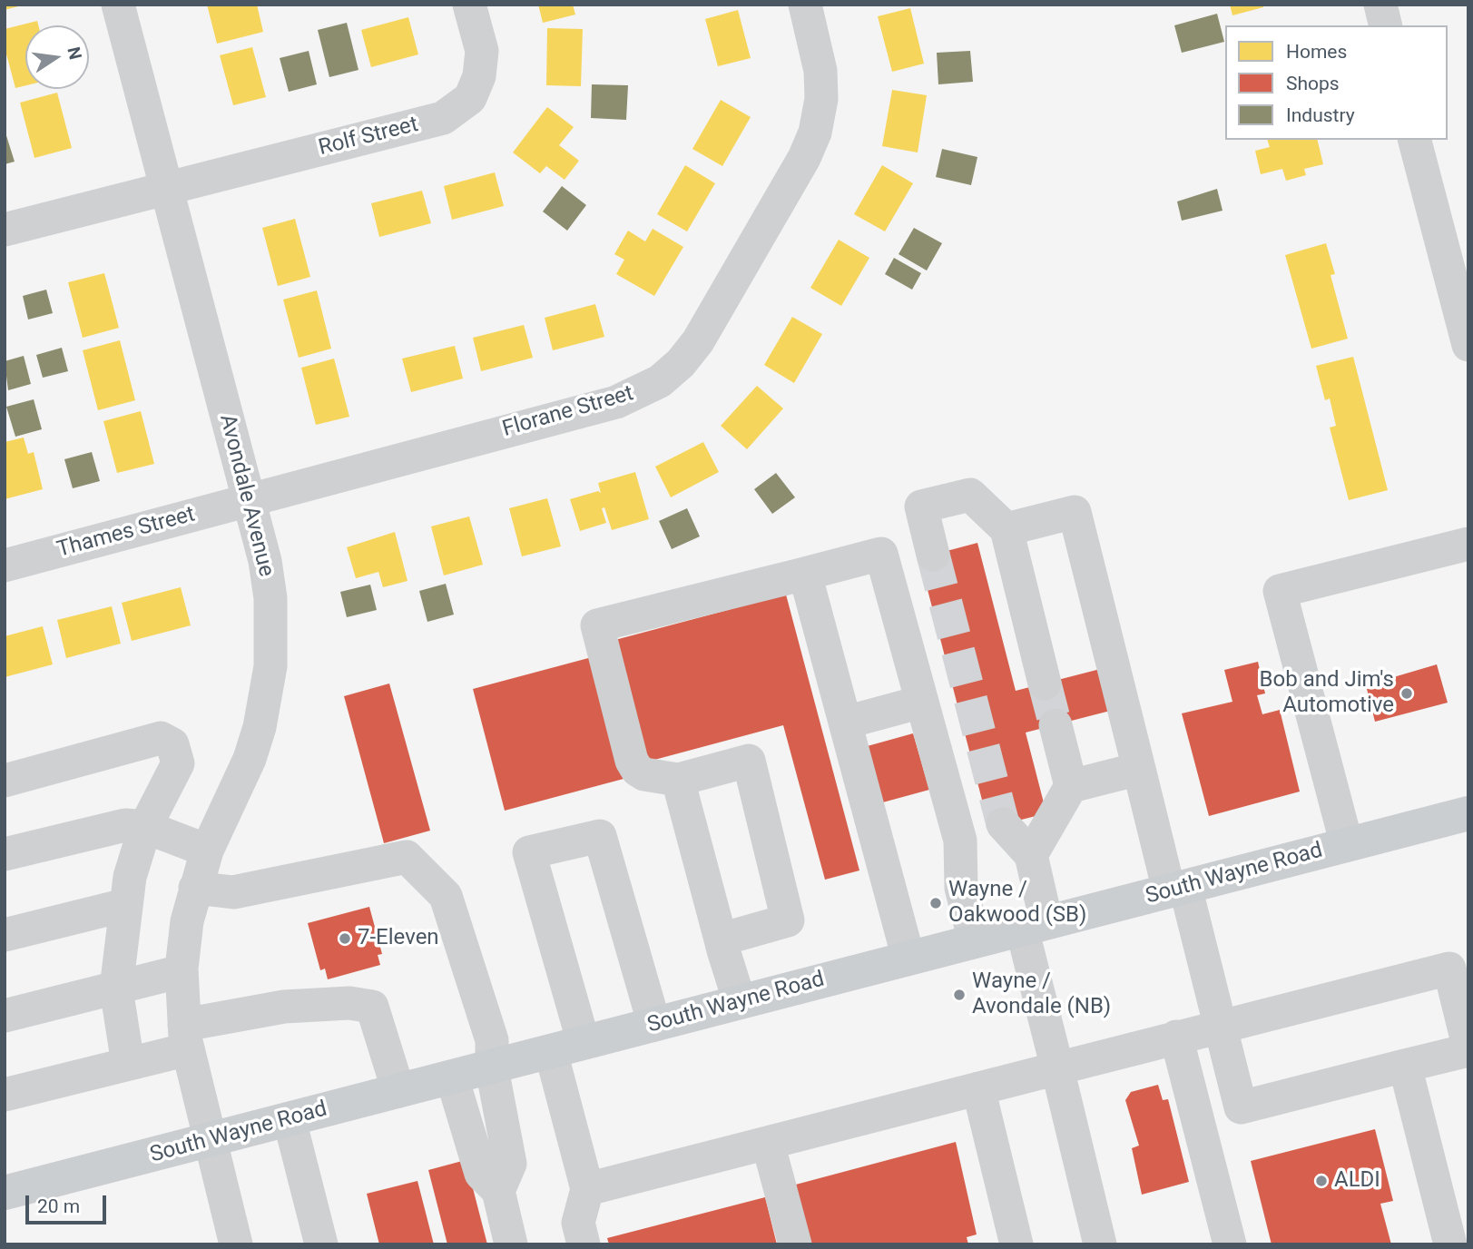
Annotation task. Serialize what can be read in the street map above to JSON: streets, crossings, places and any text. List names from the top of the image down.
{
  "streets": {
    "main road": ["South Wayne Road"],
    "street": [
      "Rolf Street",
      "Florane Street",
      "Avondale Avenue",
      "Thames Street"
    ]
  },
  "crossings": [
    ["Rolf Street", "Avondale Avenue"],
    ["Florane Street", "Avondale Avenue"],
    ["Florane Street", "Thames Street"],
    ["Avondale Avenue", "Thames Street"],
    ["Avondale Avenue", "South Wayne Road"]
  ],
  "places": [
    "Bob and Jim's Automotive",
    "Wayne / Oakwood (SB)",
    "7-Eleven",
    "Wayne / Avondale (NB)",
    "ALDI"
  ],
  "legend": ["Homes", "Shops", "Industry"],
  "scale_bar": "20 m",
  "north": "right"
}
